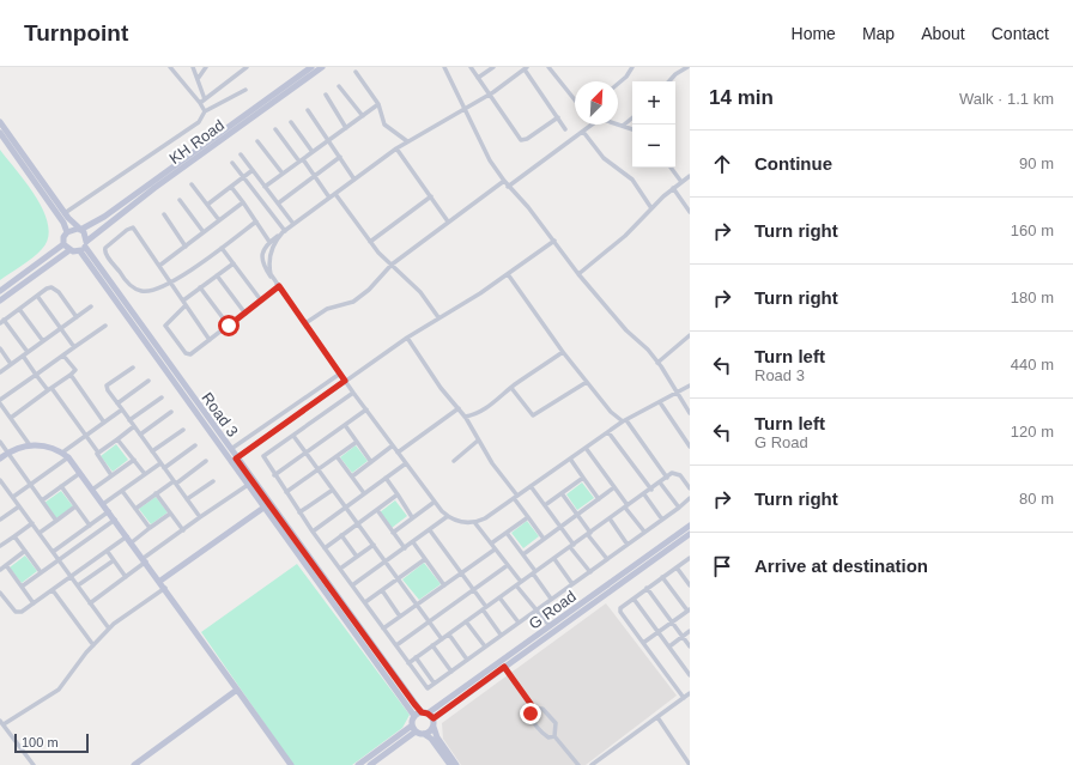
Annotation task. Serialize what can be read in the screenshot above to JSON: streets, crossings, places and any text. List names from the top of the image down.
{
  "streets": {
    "street": ["KH Road", "Road 3", "G Road"]
  },
  "crossings": [
    ["KH Road", "Road 3"],
    ["Road 3", "G Road"]
  ],
  "scale_bar": "100 m",
  "north": "top right",
  "page": {
    "header": "Turnpoint",
    "nav": [
      "Home",
      "Map",
      "About",
      "Contact"
    ],
    "heading": ["14 min", "Walk · 1.1 km"],
    "map_buttons": ["+", "−"],
    "list": [
      ["Continue", "90 m"],
      ["Turn right", "160 m"],
      ["Turn right", "180 m"],
      ["Turn left", "Road 3", "440 m"],
      ["Turn left", "G Road", "120 m"],
      ["Turn right", "80 m"],
      "Arrive at destination"
    ],
    "scale": "100 m"
  }
}
